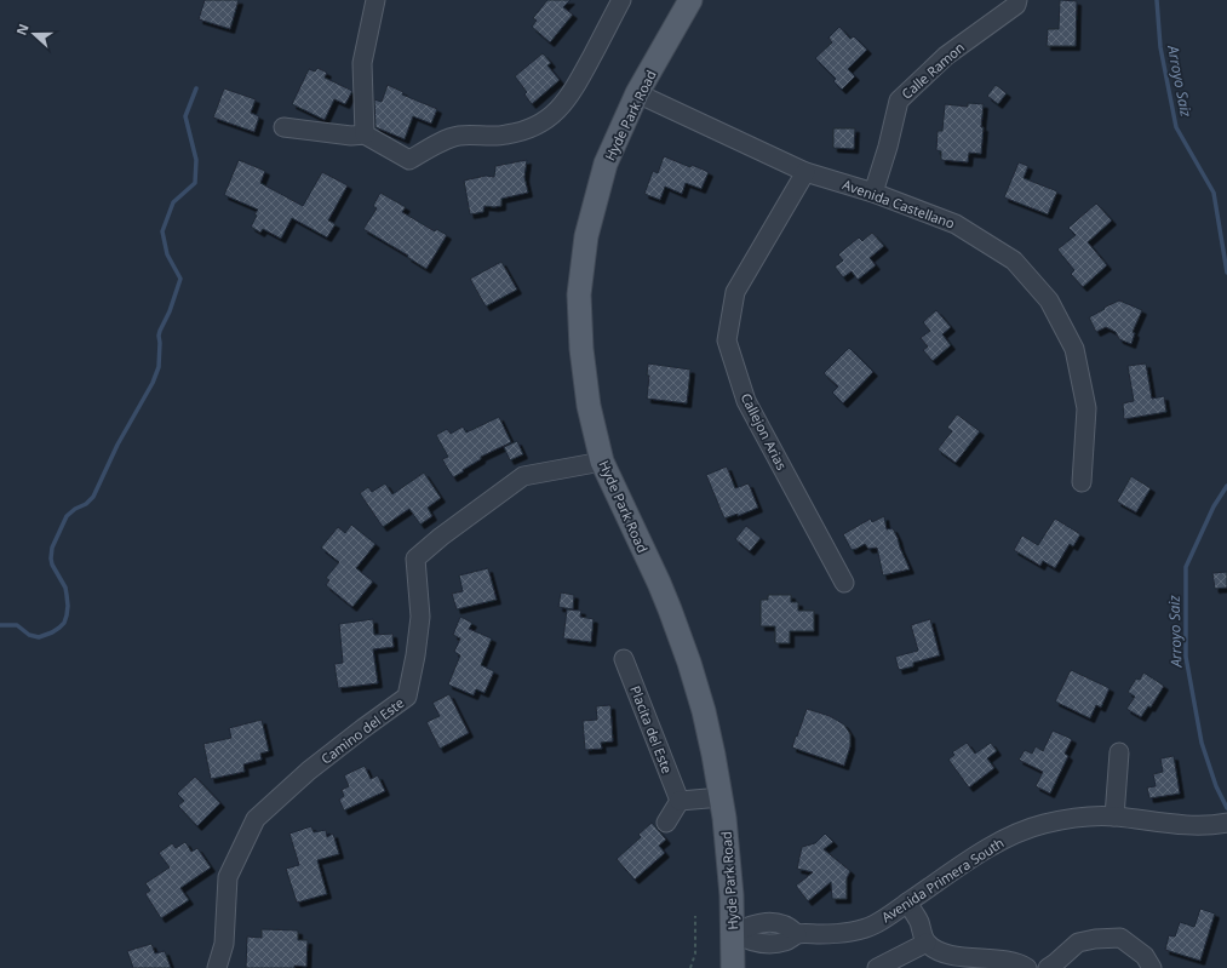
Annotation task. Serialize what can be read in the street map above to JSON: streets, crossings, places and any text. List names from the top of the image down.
{
  "streets": {
    "main road": ["Hyde Park Road"],
    "street": [
      "Calle Ramon",
      "Avenida Castellano",
      "Callejon Arias",
      "Placita del Este",
      "Camino del Este",
      "Avenida Primera South"
    ]
  },
  "crossings": [
    ["Calle Ramon", "Avenida Castellano"],
    ["Hyde Park Road", "Avenida Castellano"],
    ["Hyde Park Road", "Camino del Este"],
    ["Hyde Park Road", "Avenida Primera South"],
    ["Avenida Castellano", "Callejon Arias"]
  ],
  "water": ["Arroyo Saiz"],
  "north": "left"
}
